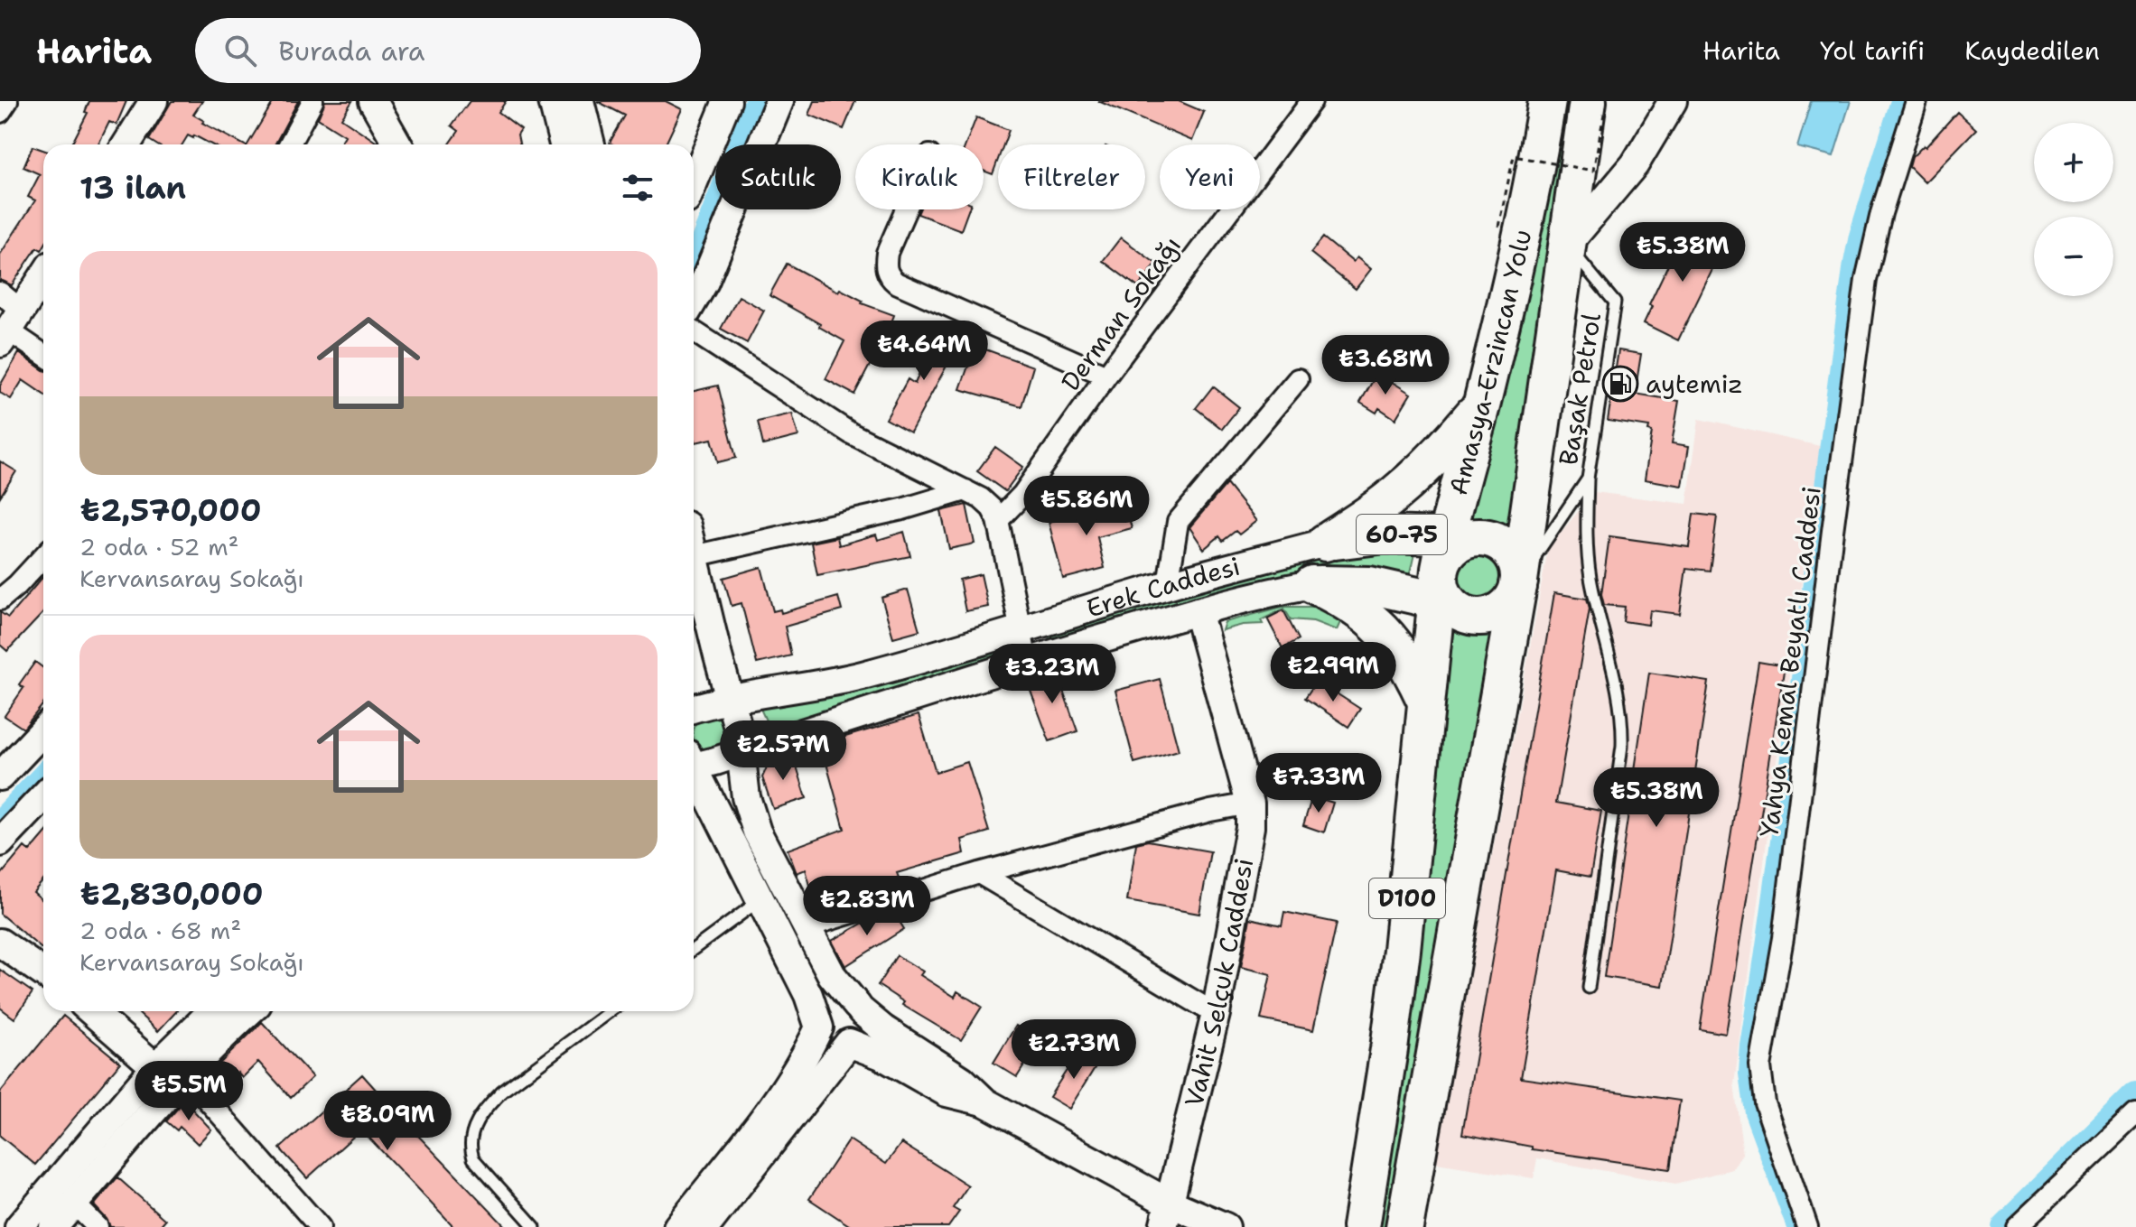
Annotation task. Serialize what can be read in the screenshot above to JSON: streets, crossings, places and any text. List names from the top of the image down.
{
  "streets": {
    "highway": ["Amasya-Erzincan Yolu", "60-75", "D100"],
    "street": [
      "Derman Sokağı",
      "Erek Caddesi",
      "Yahya Kemal Beyatlı Caddesi",
      "Vahit Selçuk Caddesi"
    ],
    "lane": ["Başak Petrol"]
  },
  "crossings": [
    ["Amasya-Erzincan Yolu", "Başak Petrol"],
    ["Amasya-Erzincan Yolu", "60-75"],
    ["Amasya-Erzincan Yolu", "D100"],
    ["Başak Petrol", "60-75"],
    ["Başak Petrol", "D100"],
    ["60-75", "Erek Caddesi"],
    ["60-75", "D100"],
    ["Erek Caddesi", "Vahit Selçuk Caddesi"]
  ],
  "places": {
    "fuel station": ["aytemiz"]
  },
  "page": {
    "header": "Harita",
    "search": "Burada ara",
    "nav": ["Harita", "Yol tarifi", "Kaydedilen"],
    "map_buttons": ["+", "−"],
    "chip": [
      "Satılık",
      "Kiralık",
      "Filtreler",
      "Yeni"
    ],
    "heading": "13 ilan",
    "price": [
      "₺5.38M",
      "₺4.64M",
      "₺3.68M",
      "₺5.86M",
      "₺2.99M",
      "₺3.23M",
      "₺2.57M",
      "₺7.33M",
      "₺5.38M",
      "₺2.83M",
      "₺2.73M",
      "₺5.5M",
      "₺8.09M"
    ],
    "list": [
      {
        "name": "₺2,570,000",
        "note": "2 oda · 52 m² · Kervansaray Sokağı"
      },
      {
        "name": "₺2,830,000",
        "note": "2 oda · 68 m² · Kervansaray Sokağı"
      }
    ]
  }
}
